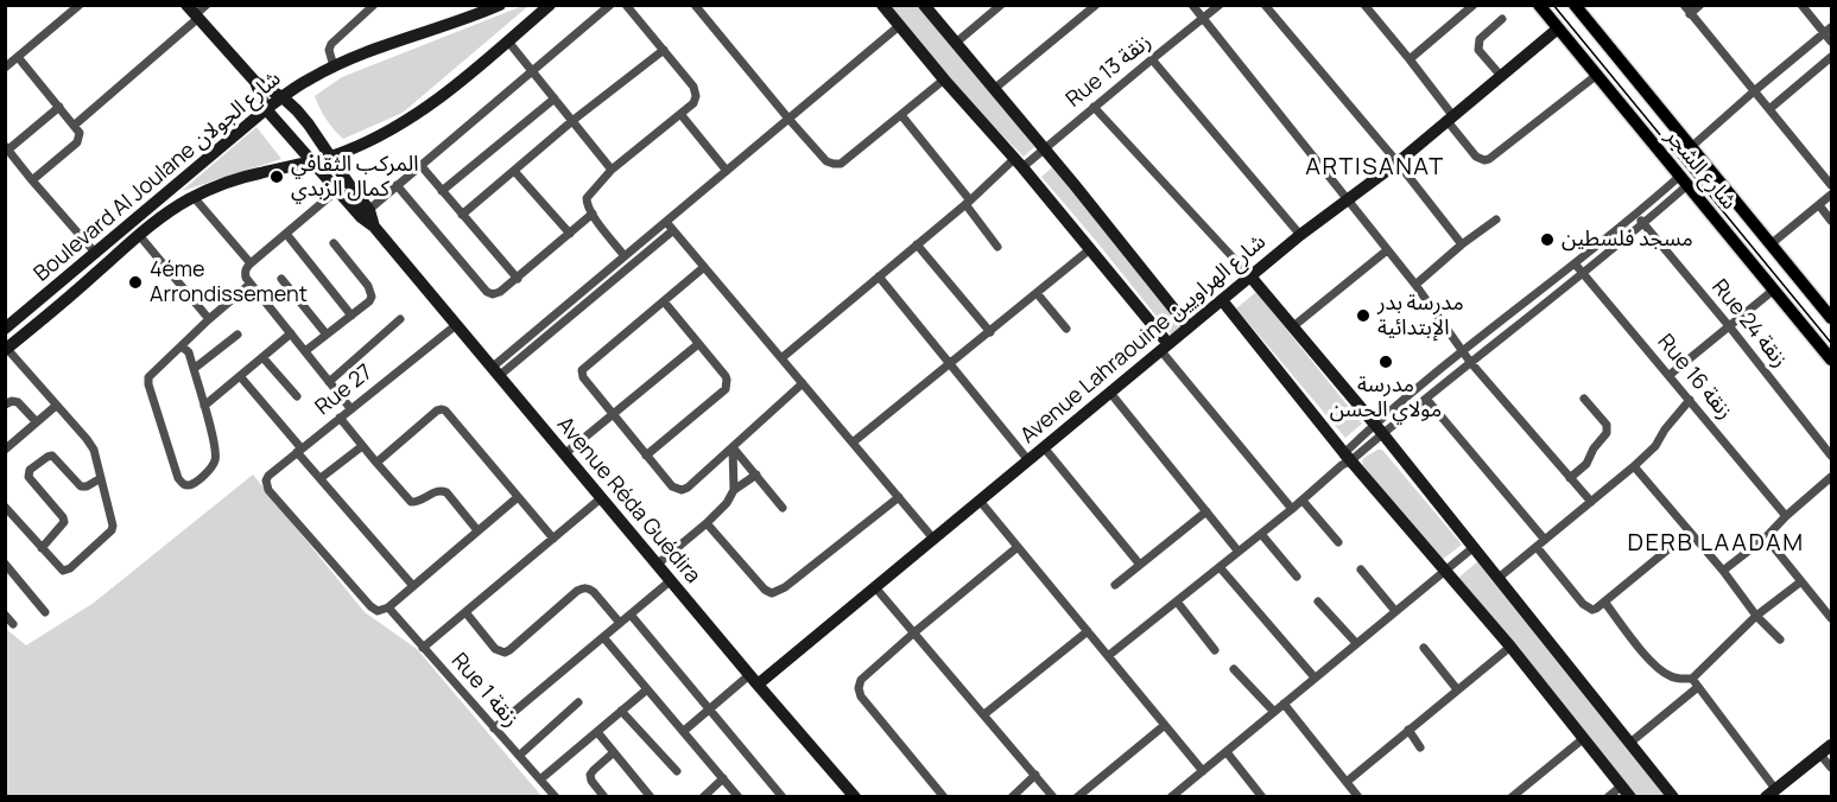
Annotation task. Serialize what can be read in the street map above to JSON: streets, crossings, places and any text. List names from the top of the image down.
{
  "streets": {
    "main road": ["شارع الشجر"],
    "street": [
      "Rue 13 زنقة",
      "Boulevard Al Joulane شارع الجولان",
      "Rue 24 زنقة",
      "Avenue Lahraouine شارع الهراويين",
      "Rue 16 زنقة",
      "Rue 27",
      "Avenue Réda Guédira",
      "Rue 1 زنقة"
    ]
  },
  "crossings": [
    ["شارع الشجر", "Avenue Lahraouine شارع الهراويين"],
    ["Boulevard Al Joulane شارع الجولان", "Avenue Réda Guédira"],
    ["Avenue Lahraouine شارع الهراويين", "Avenue Réda Guédira"],
    ["Rue 27", "Avenue Réda Guédira"],
    ["Rue 27", "Rue 1 زنقة"]
  ],
  "districts": ["ARTISANAT", "DERB LAADAM"],
  "places": [
    "المركب الثقافي كمال الزبدي",
    "مسجد فلسطين",
    "4éme Arrondissement",
    "مدرسة بدر الإبتدائية",
    "مدرسة مولاي الحسن"
  ]
}
